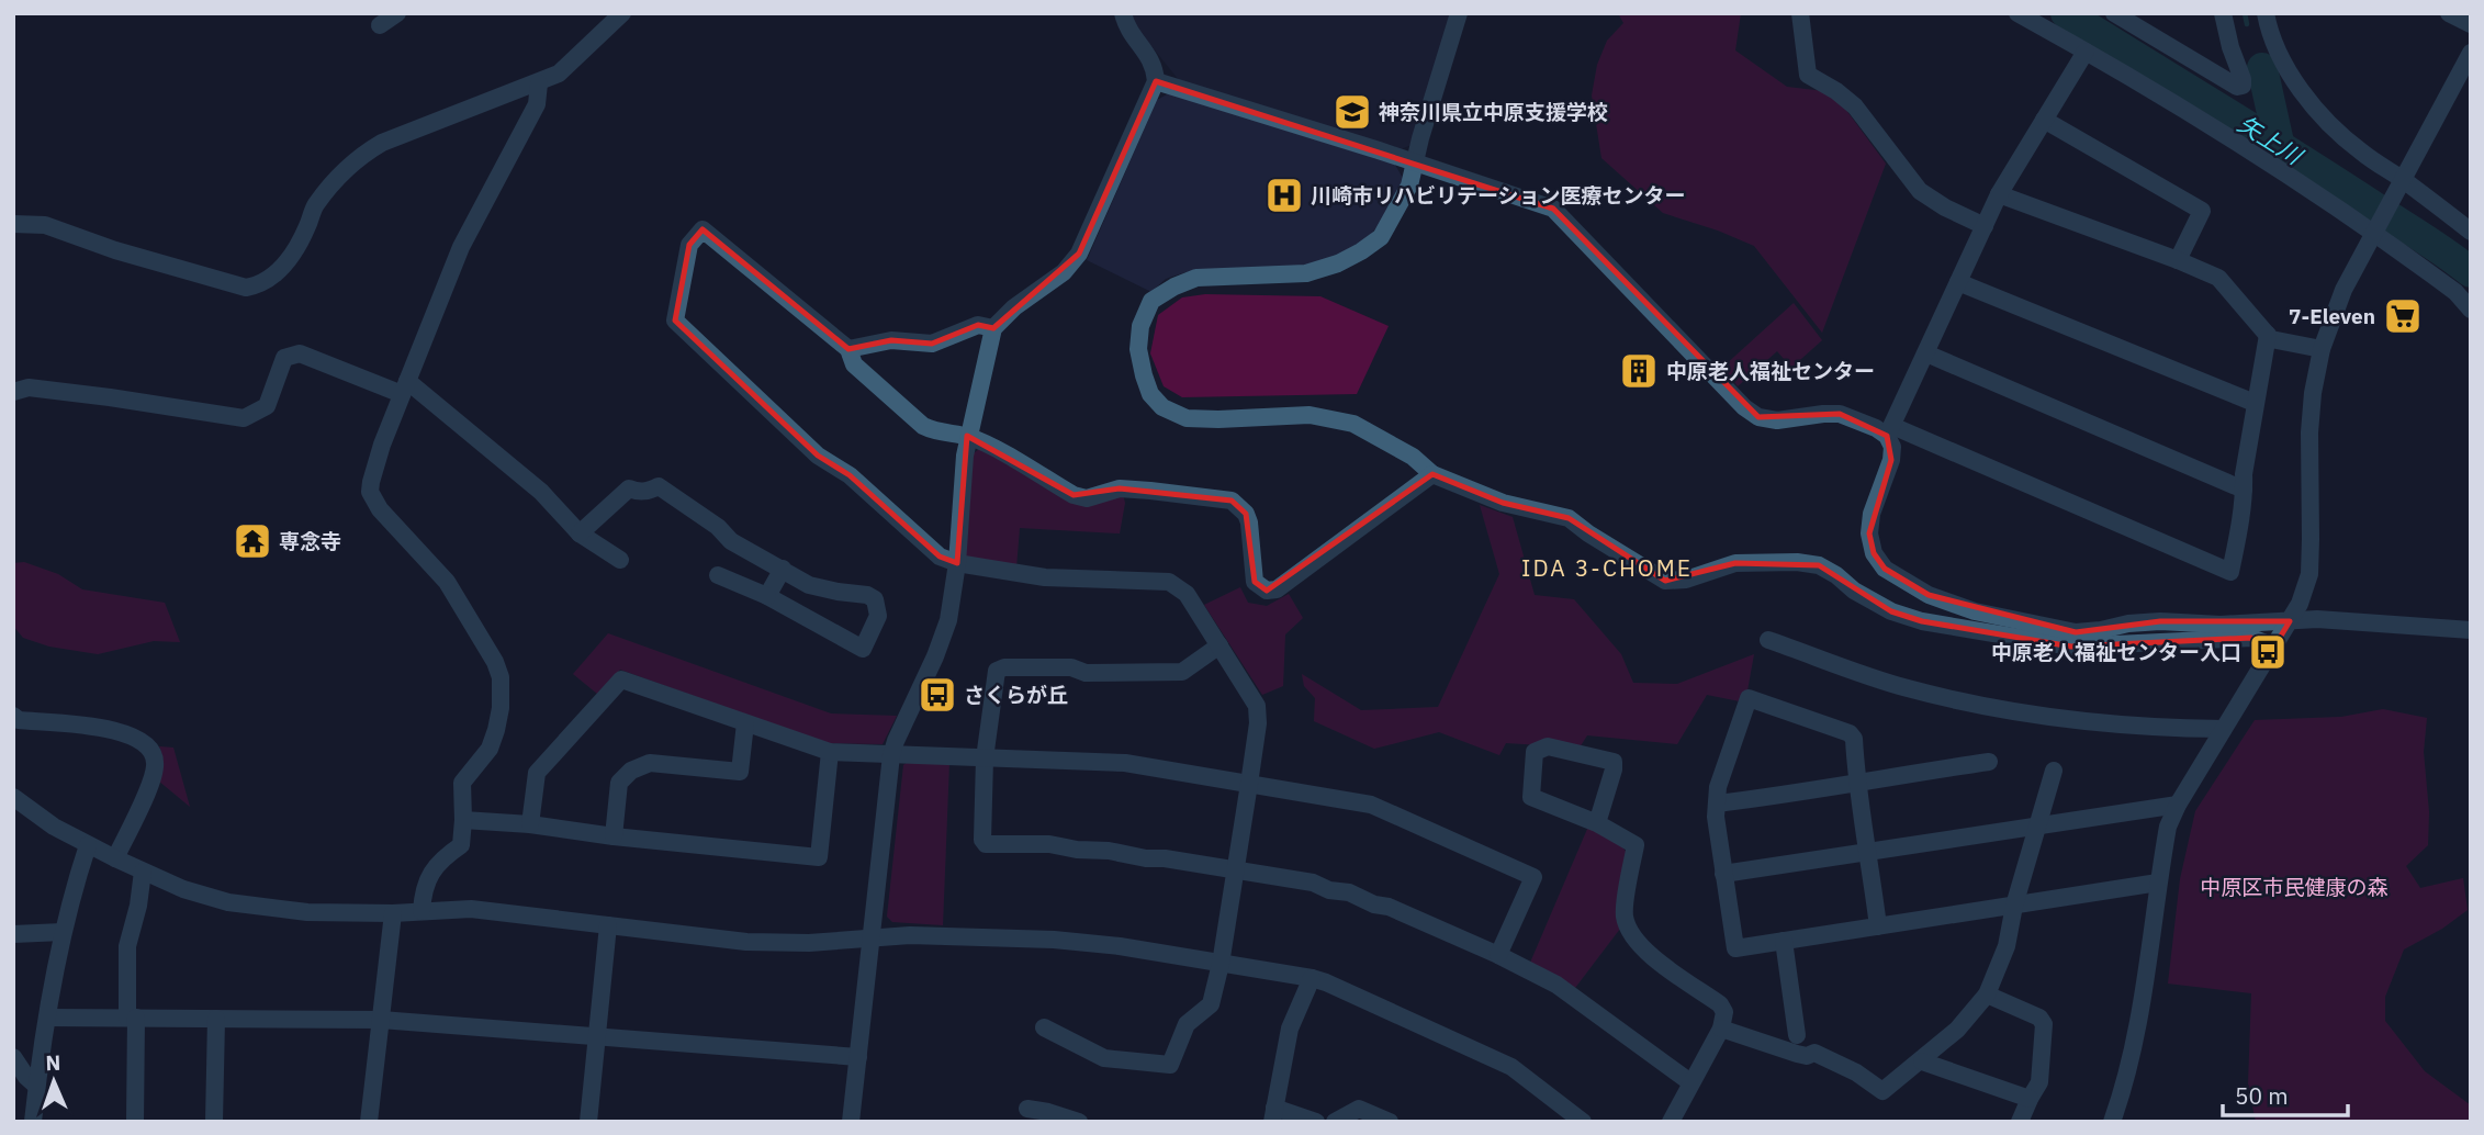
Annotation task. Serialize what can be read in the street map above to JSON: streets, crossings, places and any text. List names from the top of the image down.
{
  "districts": ["IDA 3-CHOME"],
  "water": ["矢上川"],
  "parks": ["中原区市民健康の森"],
  "places": {
    "school or university": ["神奈川県立中原支援学校"],
    "hospital": ["川崎市リハビリテーション医療センター"],
    "supermarket": ["7-Eleven"],
    "building": ["中原老人福祉センター"],
    "temple": ["専念寺"],
    "bus stop": ["中原老人福祉センター入口", "さくらが丘"]
  },
  "scale_bar": "50 m",
  "north": "top"
}
